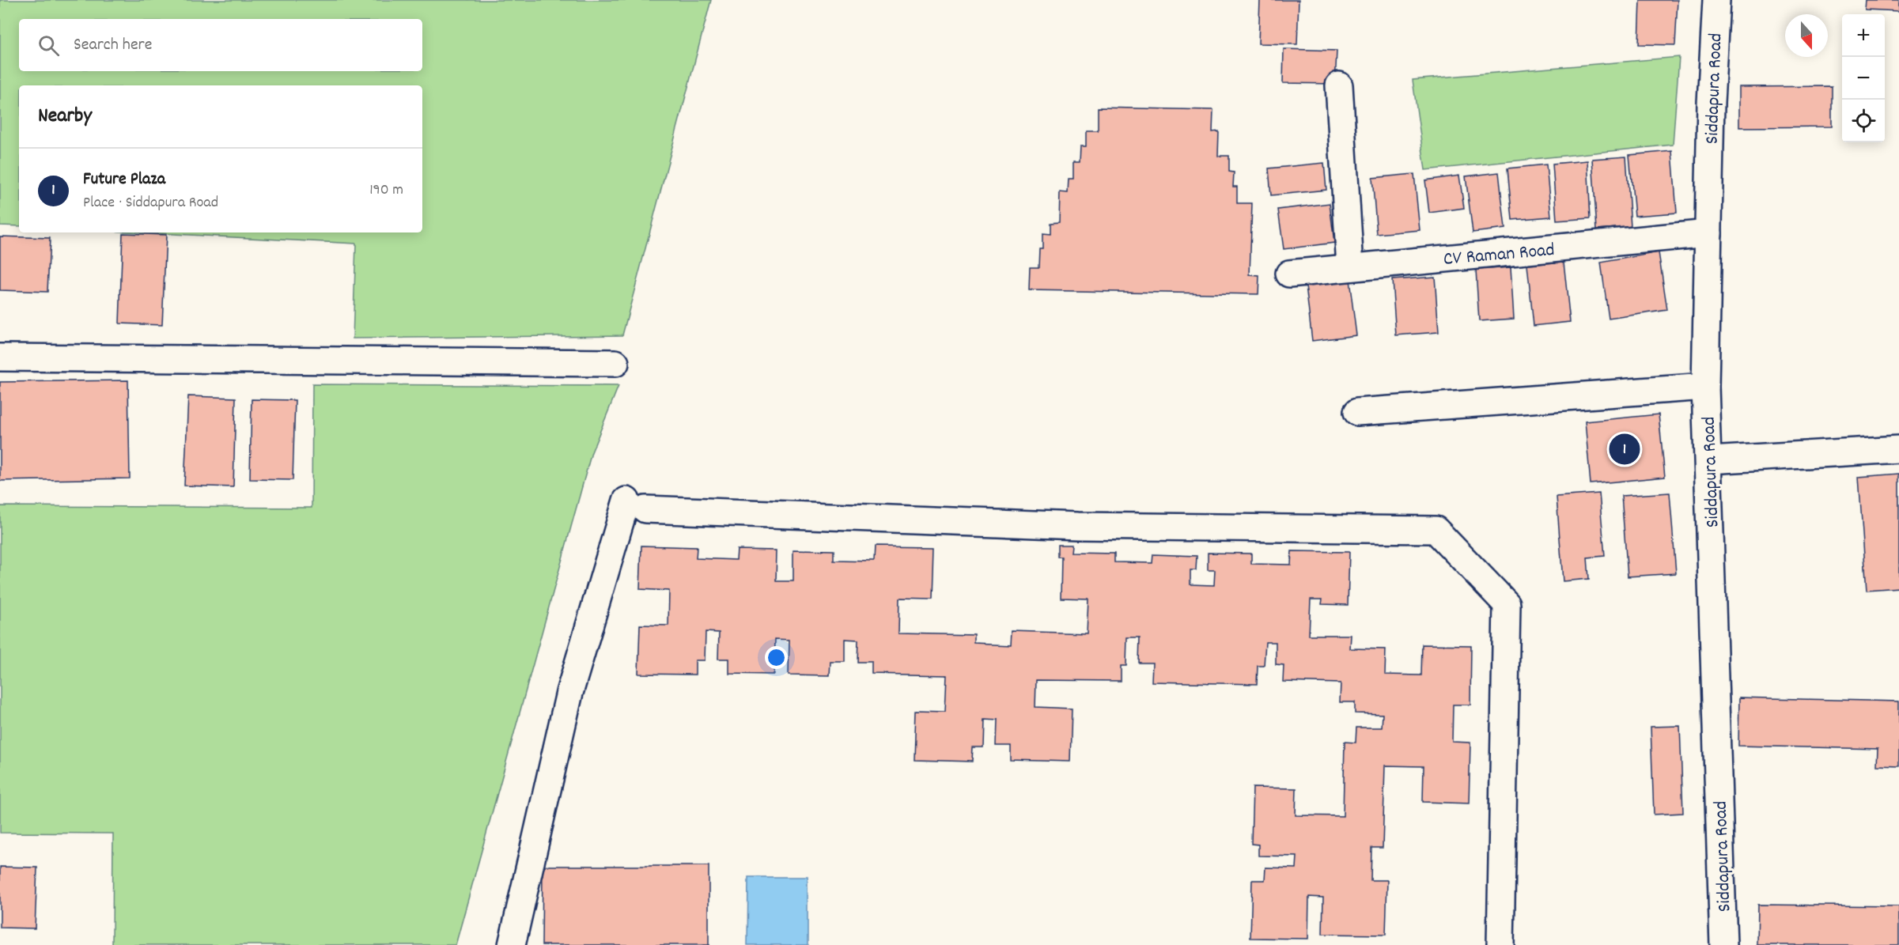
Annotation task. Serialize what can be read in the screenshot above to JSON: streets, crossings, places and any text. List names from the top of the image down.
{
  "streets": {
    "street": ["Siddapura Road", "CV Raman Road"]
  },
  "crossings": [
    ["Siddapura Road", "CV Raman Road"]
  ],
  "north": "bottom",
  "page": {
    "map_buttons": ["+", "−"],
    "search": "Search here",
    "heading": "Nearby",
    "list": [
      {
        "mark": "1",
        "name": "Future Plaza",
        "note": "Place · Siddapura Road",
        "value": "190 m"
      }
    ],
    "pins": "1"
  }
}
